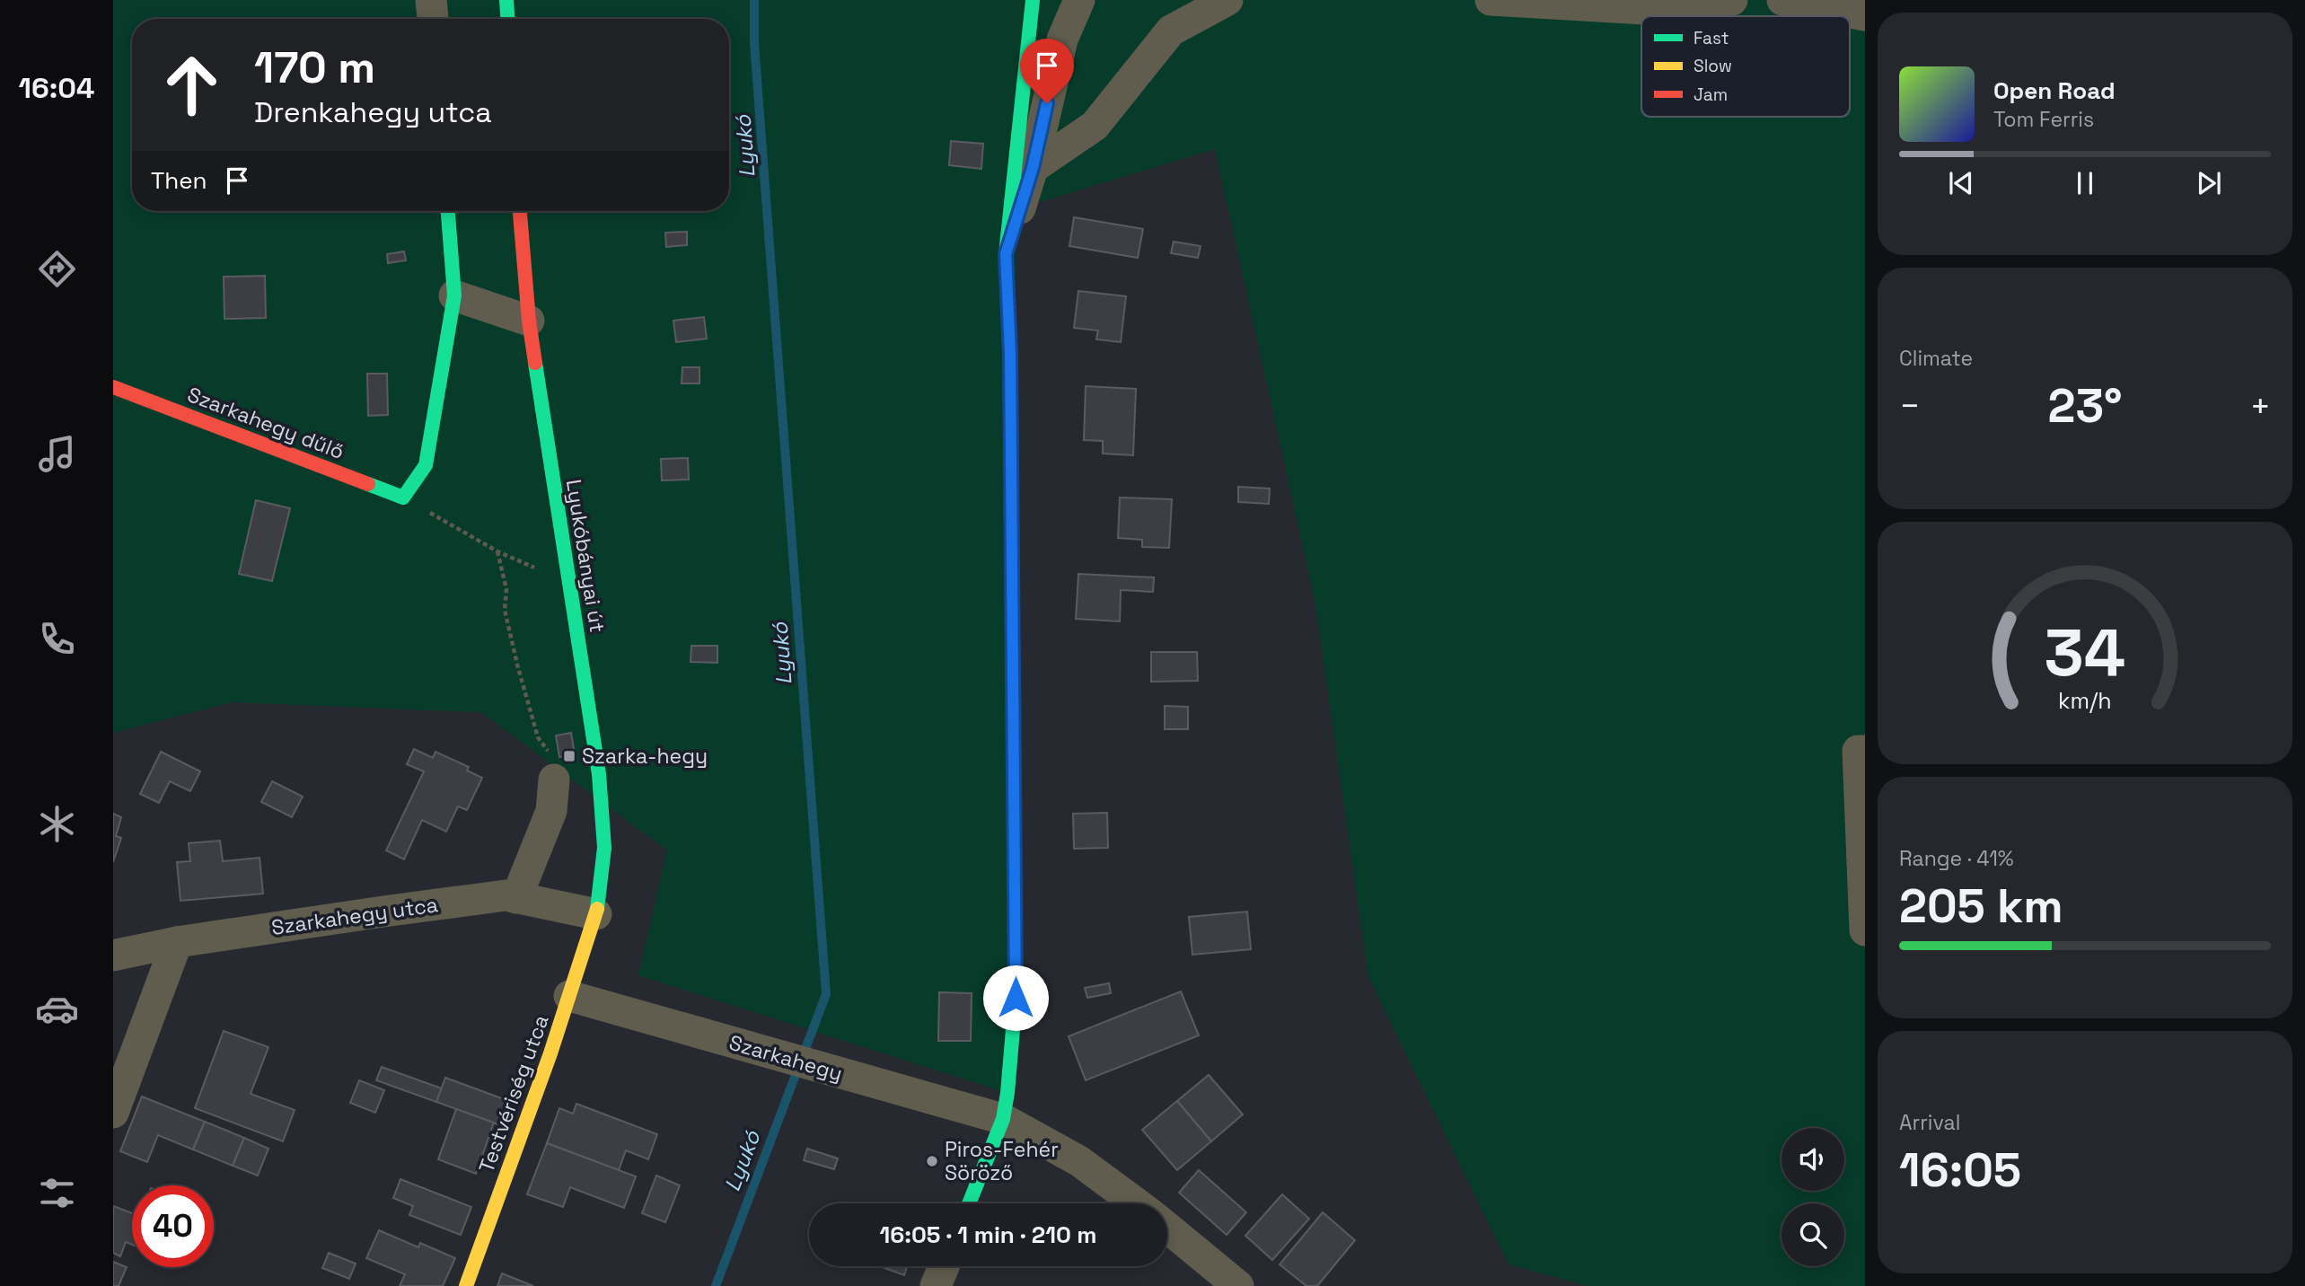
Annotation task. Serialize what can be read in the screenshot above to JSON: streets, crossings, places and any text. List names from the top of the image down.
{
  "streets": {
    "street": [
      "Szarkahegy dűlő",
      "Lyukóbányai út",
      "Szarkahegy utca",
      "Szarkahegy",
      "Testvériség utca"
    ]
  },
  "crossings": [
    ["Lyukóbányai út", "Szarkahegy utca"],
    ["Lyukóbányai út", "Testvériség utca"],
    ["Szarkahegy utca", "Testvériség utca"],
    ["Szarkahegy", "Testvériség utca"]
  ],
  "water": ["Lyukó"],
  "places": {
    "transit": ["Szarka-hegy"],
    "other": ["Piros-Fehér Söröző"]
  },
  "legend": ["Fast", "Slow", "Jam"],
  "page": {
    "tabs": "16:04",
    "turn": ["170 m", "Drenkahegy utca"],
    "song": ["Open Road", "Tom Ferris"],
    "then": "Then",
    "tile": [
      "Climate",
      ["Range · 41%", "205 km"],
      ["Arrival", "16:05"]
    ],
    "heat": ["−", "23°", "+"],
    "limit": "40",
    "trip": "16:05 · 1 min · 210 m",
    "gauge": ["34", "km/h"]
  }
}
